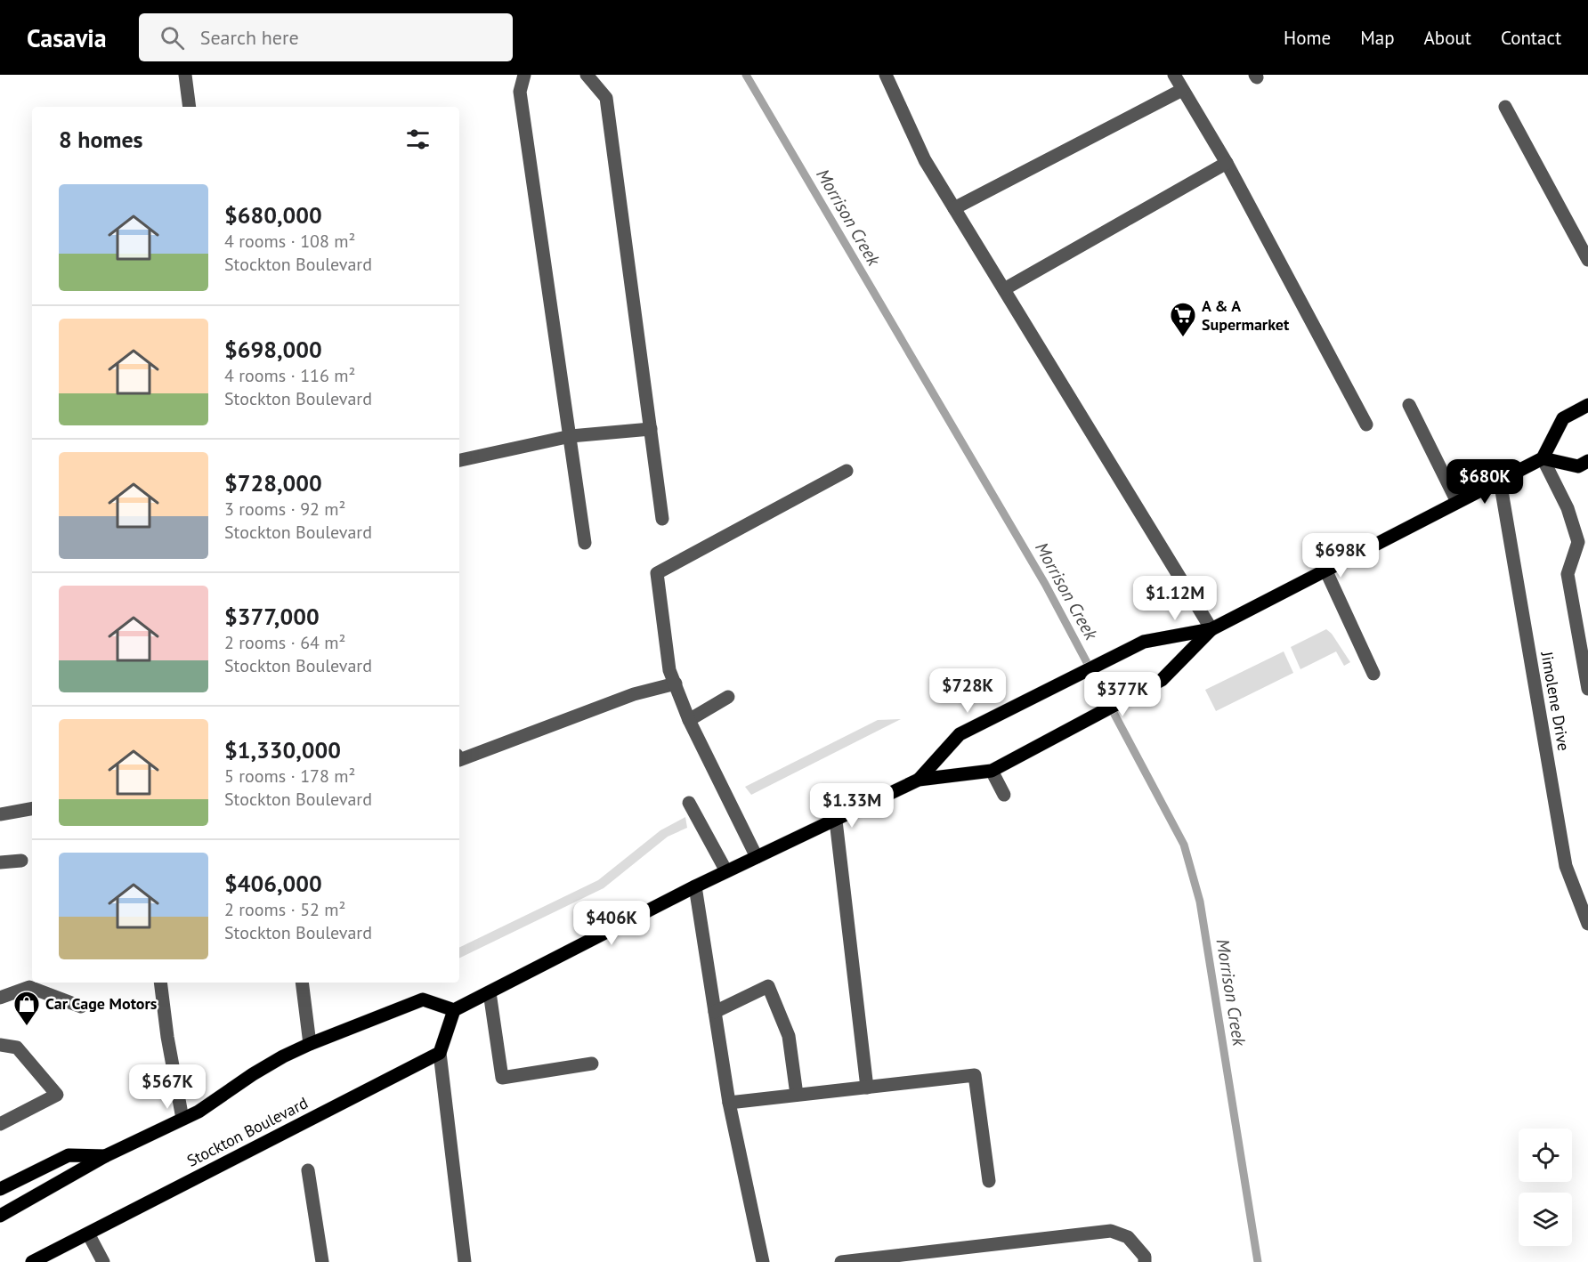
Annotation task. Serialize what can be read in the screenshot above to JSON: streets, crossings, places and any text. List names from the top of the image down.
{
  "streets": {
    "main road": ["Stockton Boulevard"],
    "street": ["Jimolene Drive"]
  },
  "water": ["Morrison Creek"],
  "places": {
    "supermarket": ["A & A Supermarket"],
    "shop": ["Car Cage Motors"]
  },
  "page": {
    "header": "Casavia",
    "search": "Search here",
    "nav": [
      "Home",
      "Map",
      "About",
      "Contact"
    ],
    "heading": "8 homes",
    "list": [
      {
        "name": "$680,000",
        "note": "4 rooms · 108 m² · Stockton Boulevard"
      },
      {
        "name": "$698,000",
        "note": "4 rooms · 116 m² · Stockton Boulevard"
      },
      {
        "name": "$728,000",
        "note": "3 rooms · 92 m² · Stockton Boulevard"
      },
      {
        "name": "$377,000",
        "note": "2 rooms · 64 m² · Stockton Boulevard"
      },
      {
        "name": "$1,330,000",
        "note": "5 rooms · 178 m² · Stockton Boulevard"
      },
      {
        "name": "$406,000",
        "note": "2 rooms · 52 m² · Stockton Boulevard"
      }
    ],
    "price": [
      "$680K",
      "$698K",
      "$1.12M",
      "$728K",
      "$377K",
      "$1.33M",
      "$406K",
      "$567K"
    ]
  }
}
